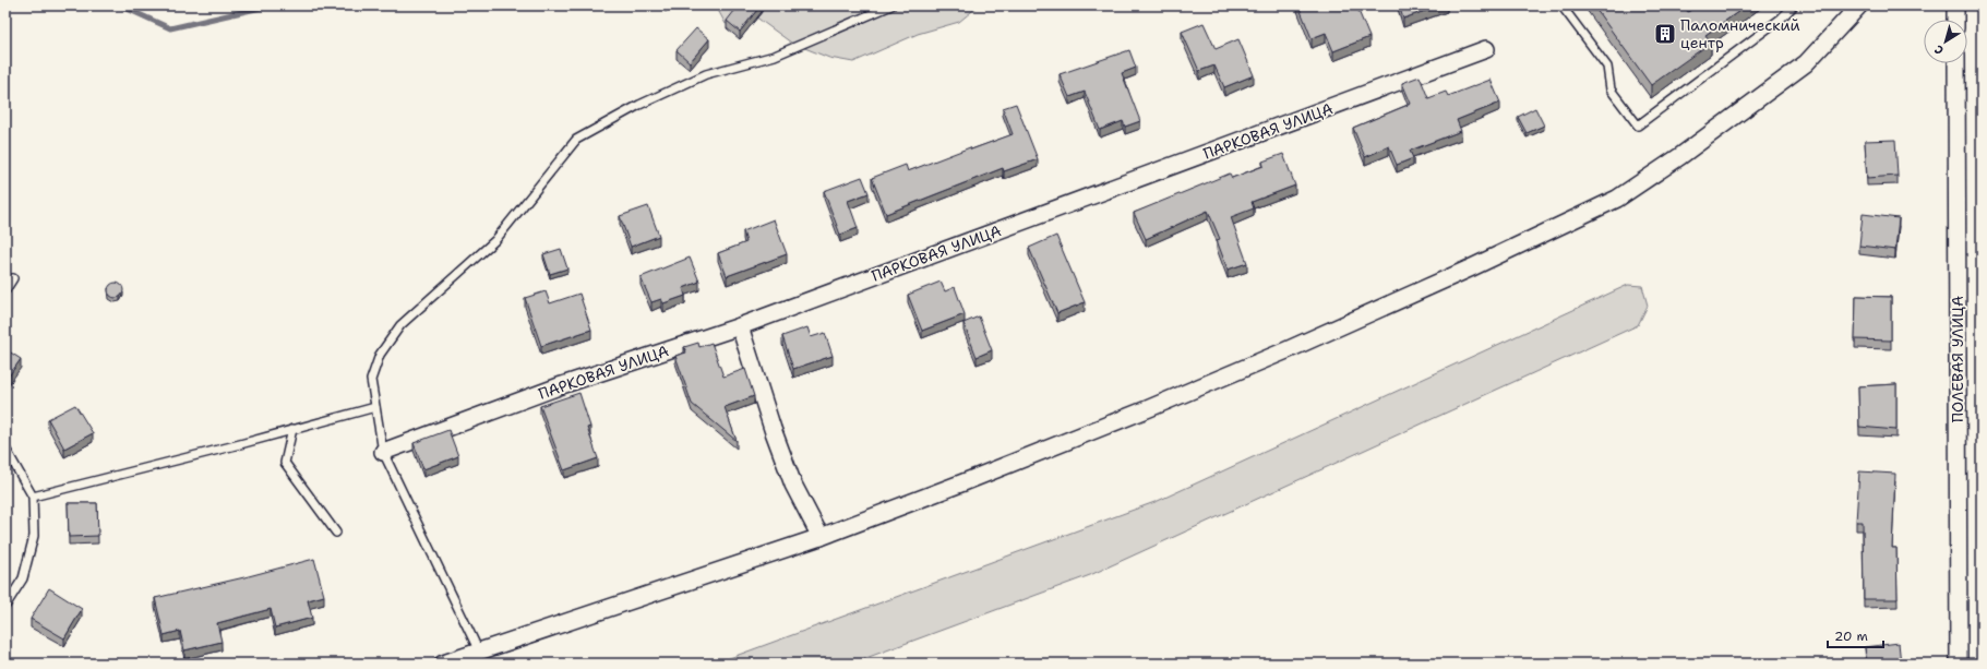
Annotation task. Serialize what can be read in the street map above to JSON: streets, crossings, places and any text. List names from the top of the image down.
{
  "streets": {
    "street": ["ПАРКОВАЯ УЛИЦА", "ПОЛЕВАЯ УЛИЦА"]
  },
  "places": {
    "building": ["Паломнический центр"]
  },
  "scale_bar": "20 m",
  "north": "bottom left"
}
